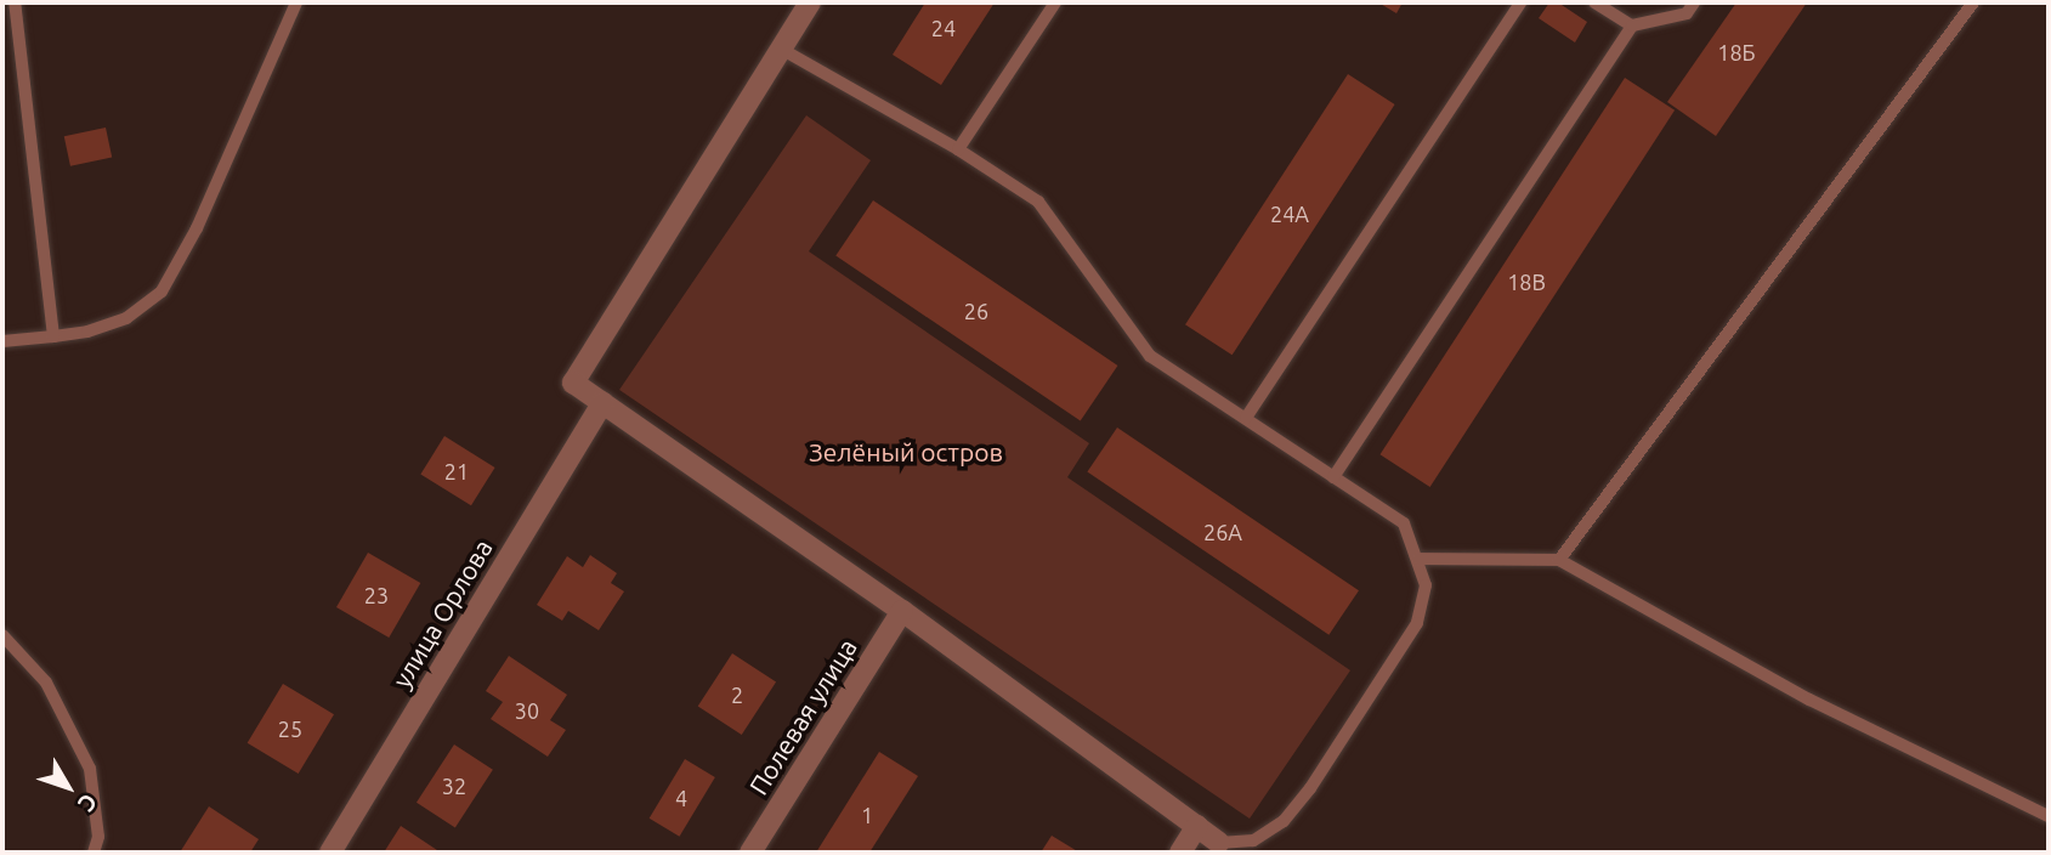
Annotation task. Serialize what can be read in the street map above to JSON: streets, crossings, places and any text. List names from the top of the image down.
{
  "streets": {
    "street": ["улица Орлова", "Полевая улица"]
  },
  "parks": ["Зелёный остров"],
  "house_numbers": [
    "24",
    "18Б",
    "24А",
    "18В",
    "26",
    "21",
    "26А",
    "23",
    "2",
    "30",
    "25",
    "32",
    "4",
    "1"
  ],
  "north": "bottom right"
}
